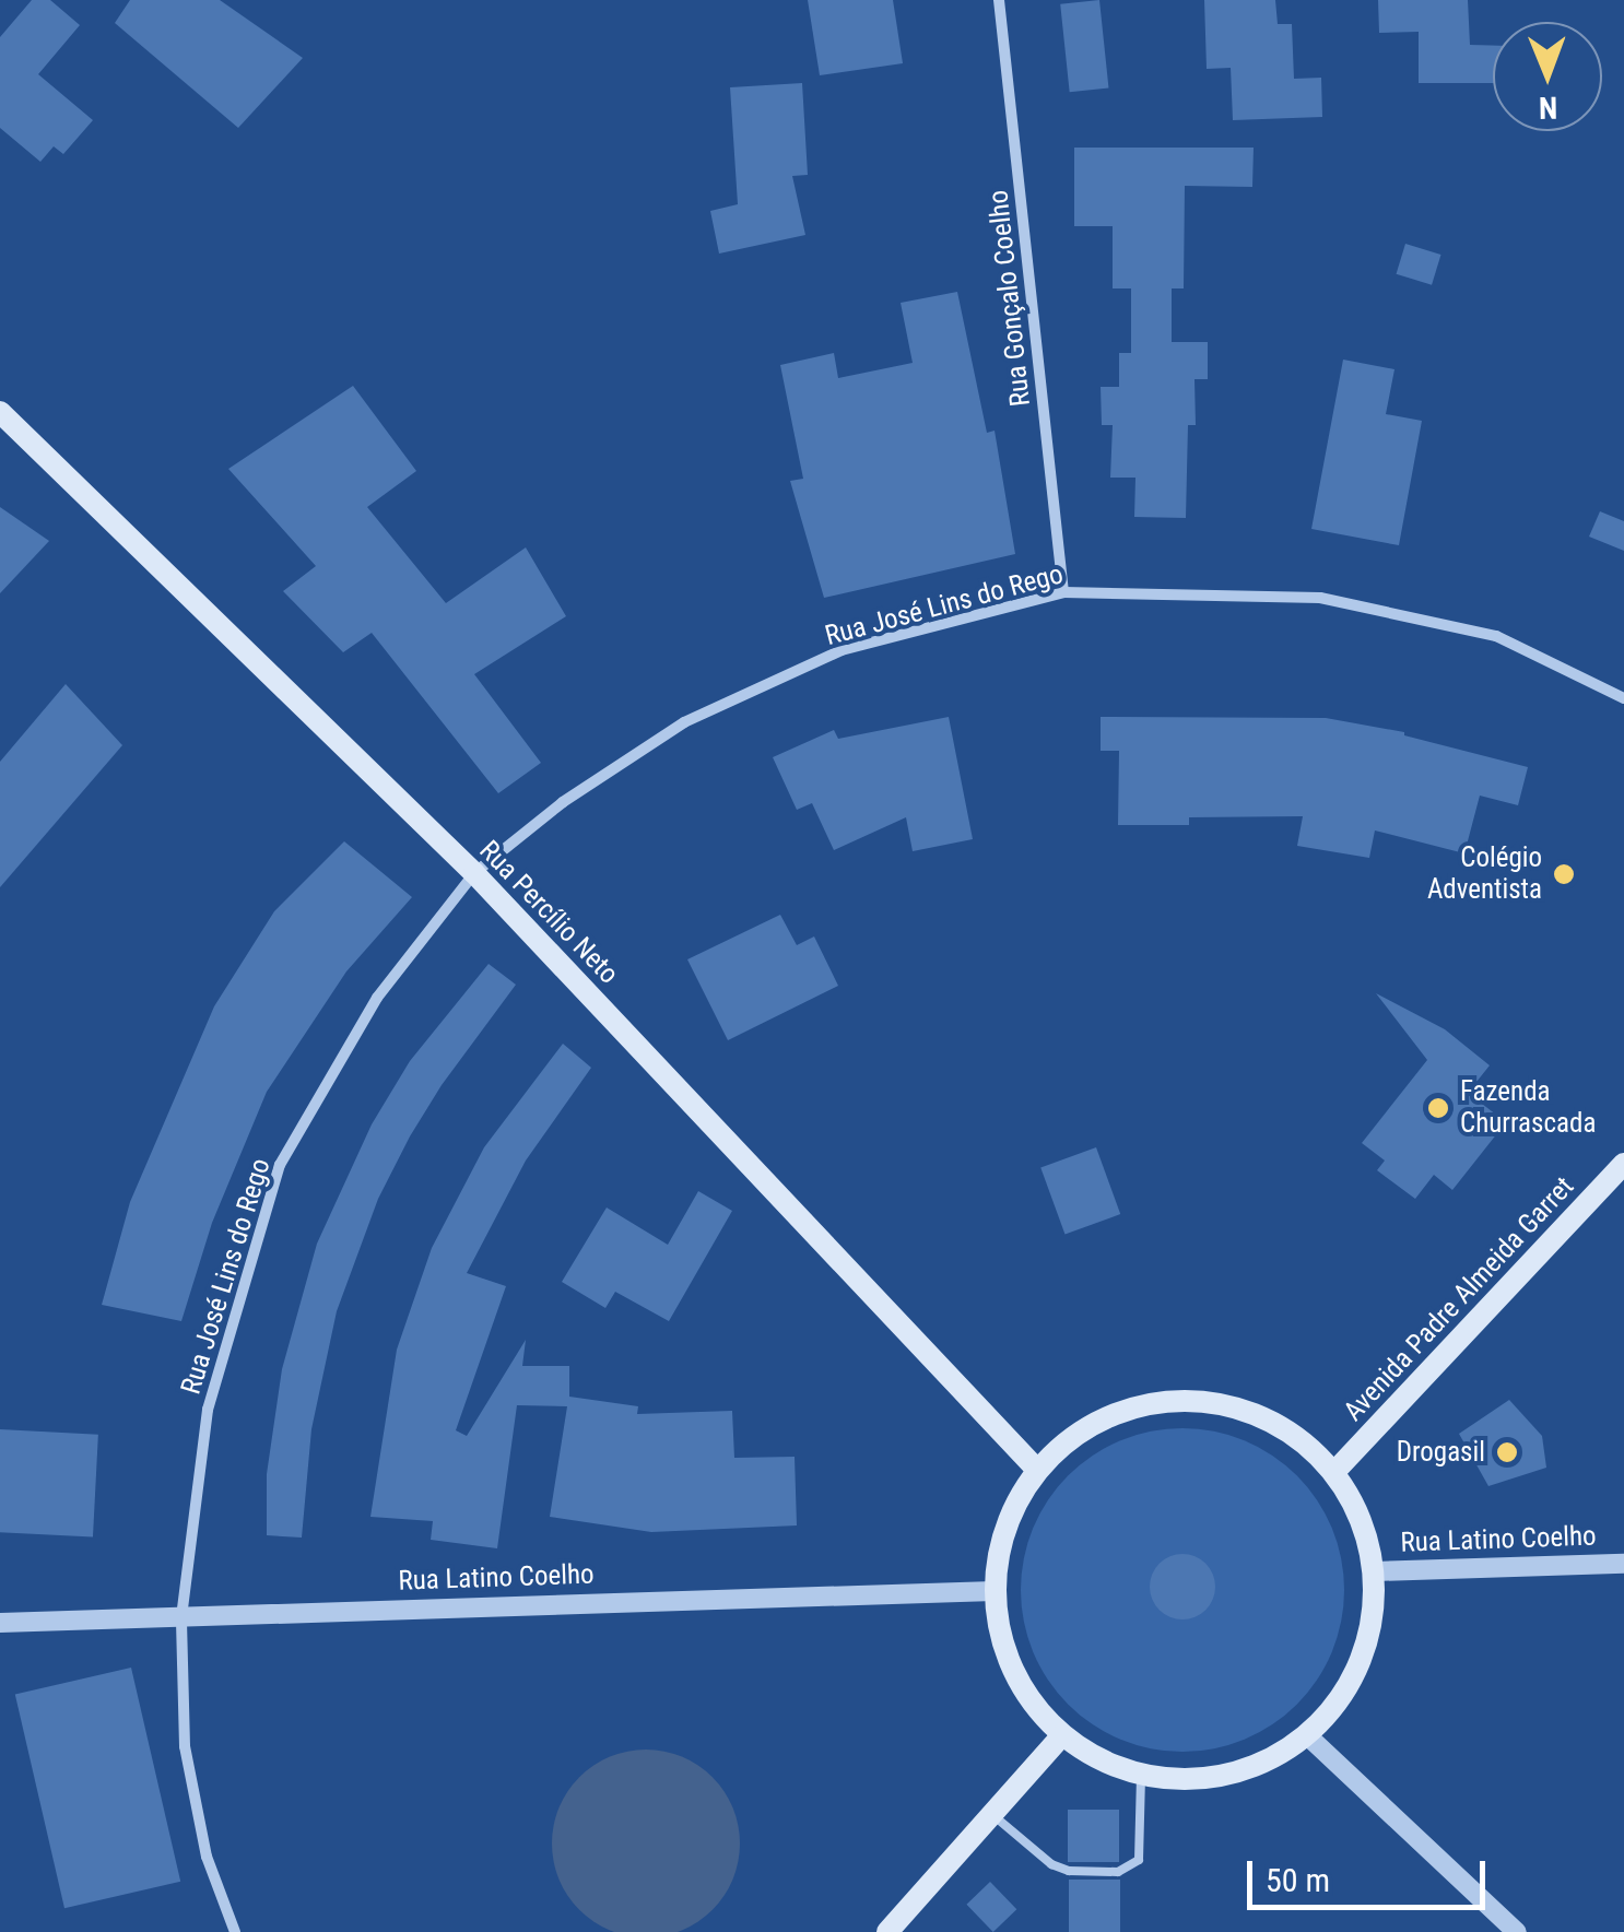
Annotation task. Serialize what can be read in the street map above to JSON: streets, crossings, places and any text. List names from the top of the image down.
{
  "streets": {
    "main road": ["Rua Percílio Neto", "Avenida Padre Almeida Garret"],
    "street": ["Rua Gonçalo Coelho", "Rua José Lins do Rego", "Rua Latino Coelho"]
  },
  "crossings": [
    ["Rua Gonçalo Coelho", "Rua José Lins do Rego"],
    ["Rua José Lins do Rego", "Rua Percílio Neto"],
    ["Rua José Lins do Rego", "Rua Latino Coelho"],
    ["Rua Percílio Neto", "Avenida Padre Almeida Garret"],
    ["Rua Percílio Neto", "Rua Latino Coelho"],
    ["Avenida Padre Almeida Garret", "Rua Latino Coelho"]
  ],
  "places": ["Colégio Adventista", "Fazenda Churrascada", "Drogasil"],
  "scale_bar": "50 m",
  "north": "bottom"
}
